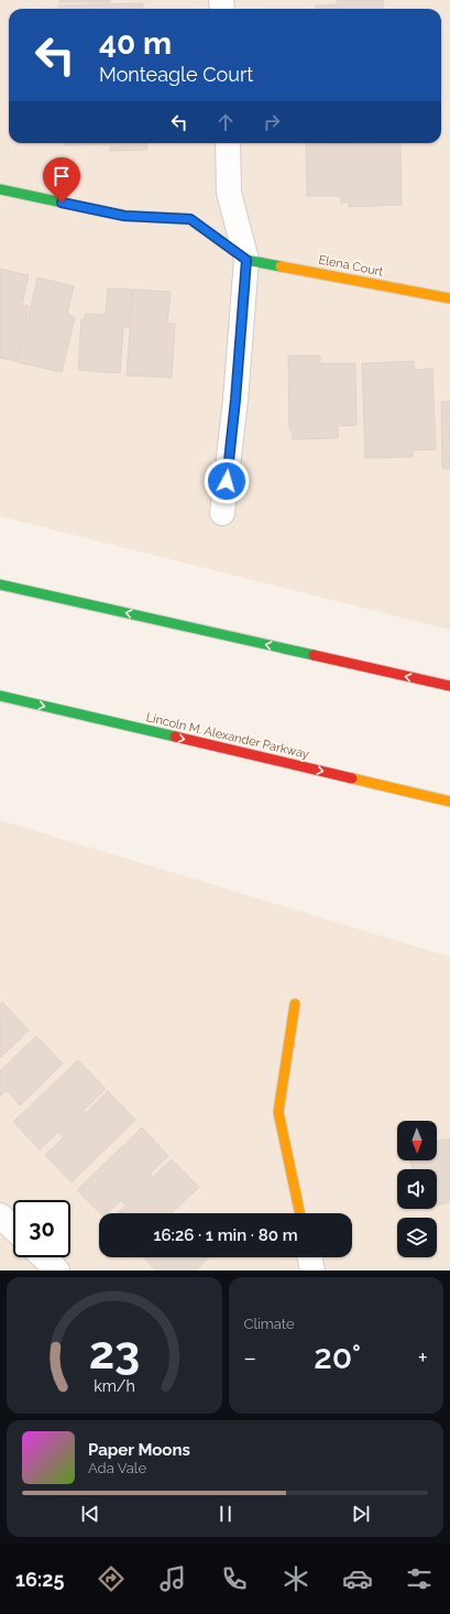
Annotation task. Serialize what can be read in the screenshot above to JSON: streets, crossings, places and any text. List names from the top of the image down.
{
  "streets": {
    "main road": ["Elena Court", "Lincoln M. Alexander Parkway"]
  },
  "one_way": ["Lincoln M. Alexander Parkway"],
  "north": "bottom",
  "page": {
    "turn": ["40 m", "Monteagle Court"],
    "limit": "30",
    "trip": "16:26 · 1 min · 80 m",
    "tile": "Climate",
    "heat": ["−", "20°", "+"],
    "song": ["Paper Moons", "Ada Vale"],
    "tabs": "16:25",
    "gauge": ["23", "km/h"]
  }
}
